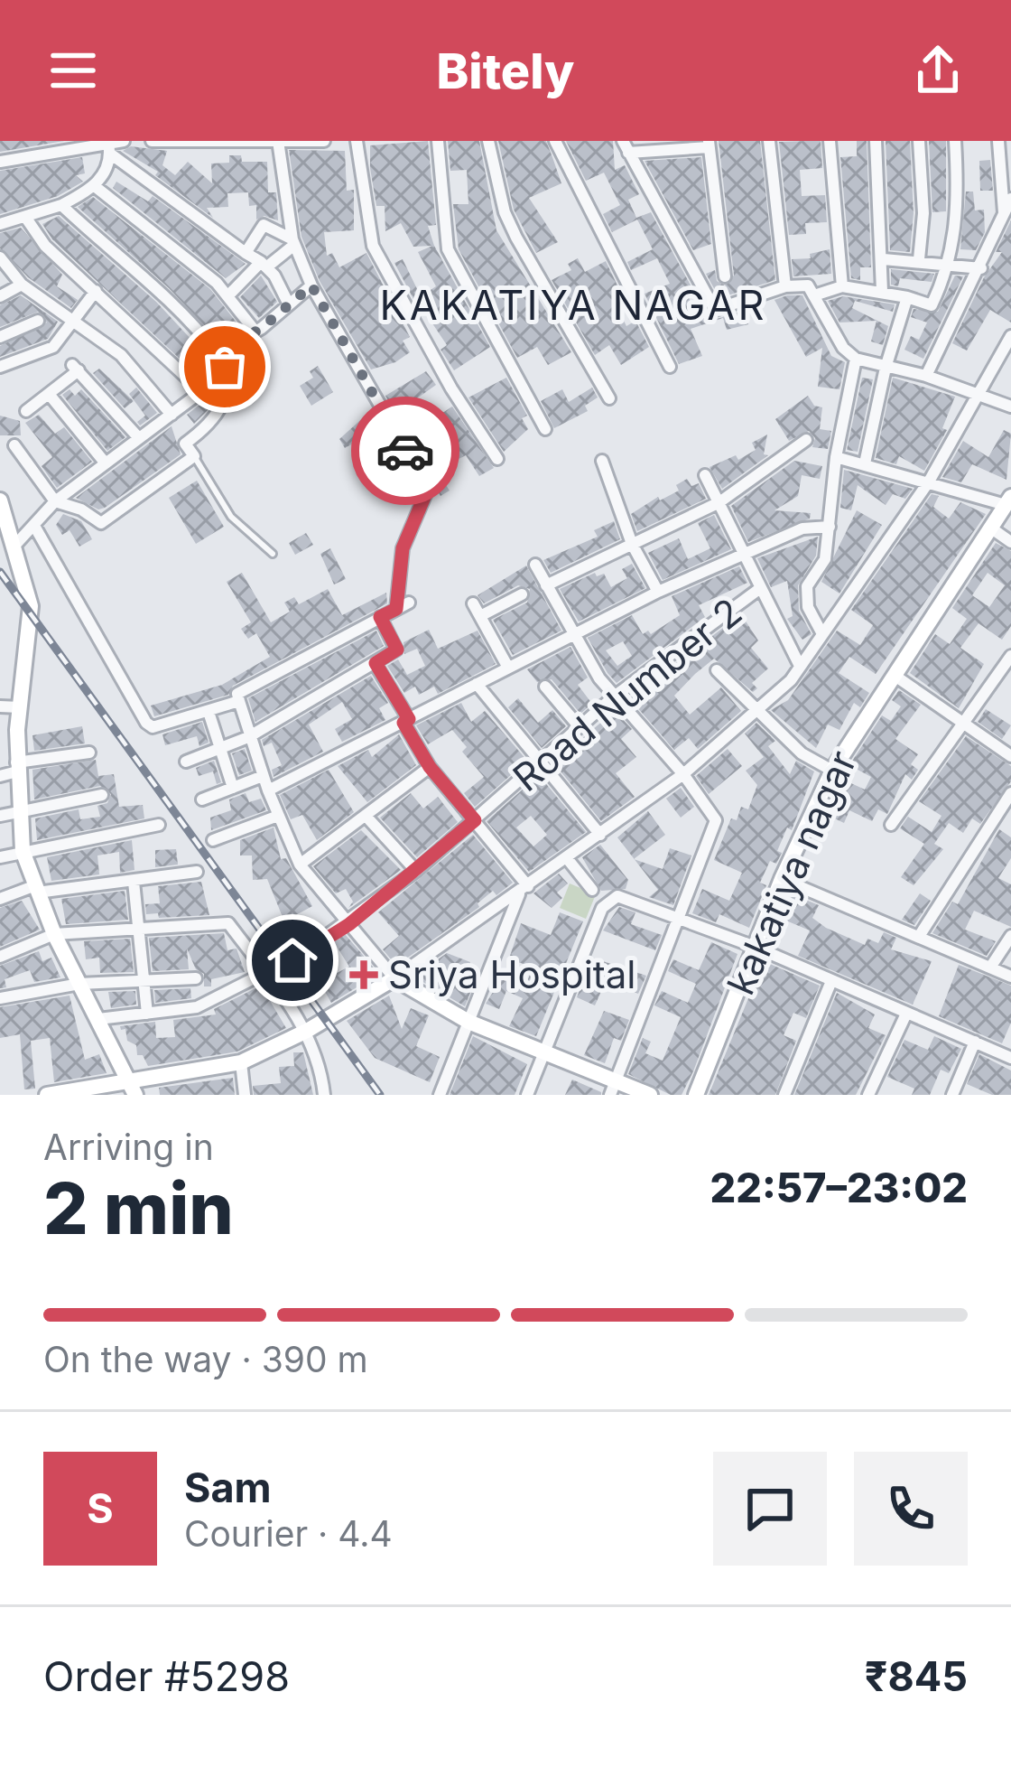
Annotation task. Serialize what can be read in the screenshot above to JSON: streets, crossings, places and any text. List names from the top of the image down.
{
  "streets": {
    "street": ["Road Number 2", "kakatiya nagar"]
  },
  "districts": ["KAKATIYA NAGAR"],
  "places": {
    "health": ["Sriya Hospital"]
  },
  "page": {
    "header": "Bitely",
    "heading": ["2 min", "Arriving in", "22:57–23:02"],
    "panel": [
      "Sam",
      "Courier · 4.4",
      "Order #5298",
      "₹845"
    ],
    "bar": "On the way · 390 m",
    "round": "S"
  }
}
